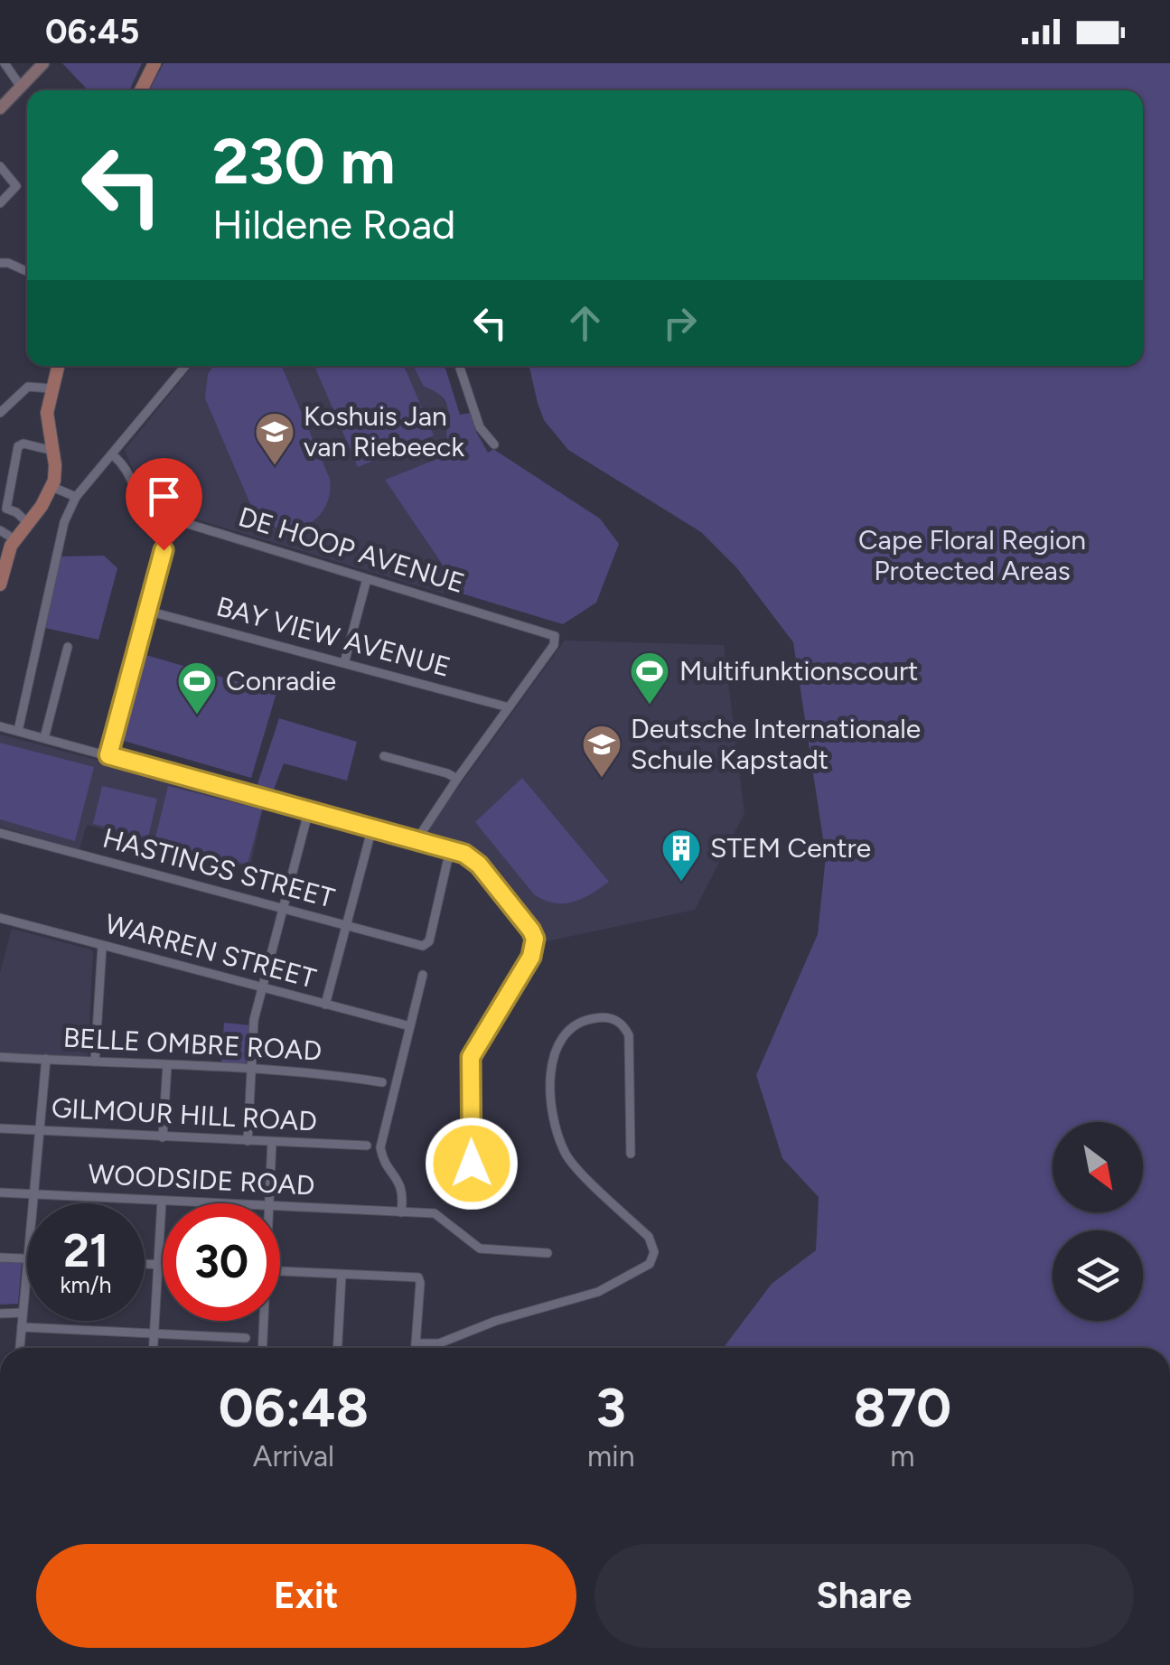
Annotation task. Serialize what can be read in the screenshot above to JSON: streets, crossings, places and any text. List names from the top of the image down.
{
  "streets": {
    "street": [
      "DE HOOP AVENUE",
      "BAY VIEW AVENUE",
      "HASTINGS STREET",
      "WARREN STREET",
      "BELLE OMBRE ROAD",
      "GILMOUR HILL ROAD",
      "WOODSIDE ROAD"
    ]
  },
  "crossings": [
    ["DE HOOP AVENUE", "BAY VIEW AVENUE"]
  ],
  "parks": ["Cape Floral Region Protected Areas"],
  "places": {
    "school or university": ["Koshuis Jan van Riebeeck", "Deutsche Internationale Schule Kapstadt"],
    "sports": ["Multifunktionscourt", "Conradie"],
    "building": ["STEM Centre"]
  },
  "north": "bottom right",
  "page": {
    "status": "06:45",
    "turn": ["230 m", "Hildene Road"],
    "speed": "21 km/h",
    "limit": "30",
    "eta": [
      "06:48",
      "Arrival",
      "3",
      "min",
      "870",
      "m"
    ],
    "buttons": ["Exit", "Share"]
  }
}
